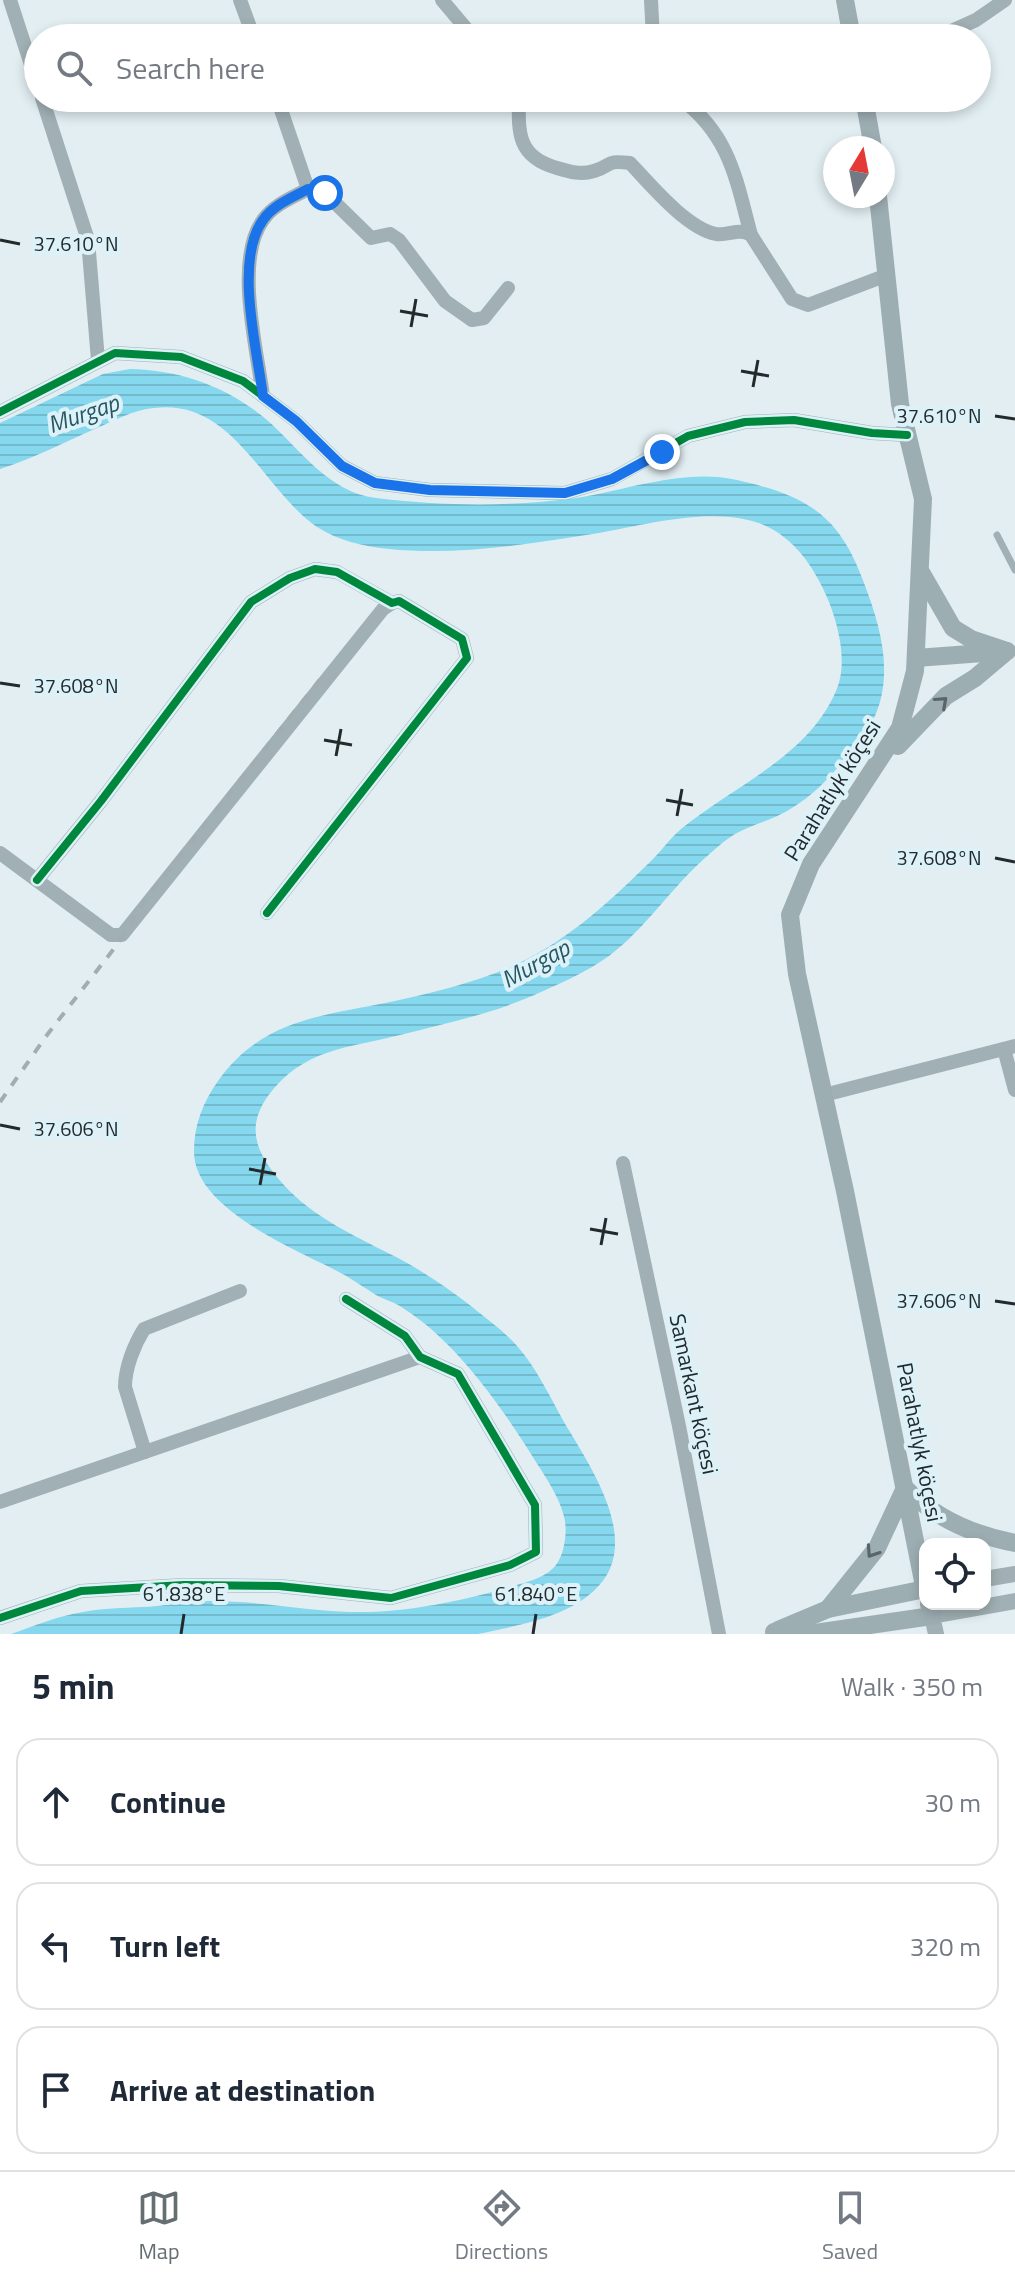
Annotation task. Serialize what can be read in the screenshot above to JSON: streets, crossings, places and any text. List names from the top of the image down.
{
  "streets": {
    "main road": ["Parahatlyk köçesi"],
    "street": ["Samarkant köçesi"]
  },
  "water": ["Murgap"],
  "north": "top",
  "page": {
    "search": "Search here",
    "heading": ["5 min", "Walk · 350 m"],
    "list": [
      ["Continue", "30 m"],
      ["Turn left", "320 m"],
      "Arrive at destination"
    ],
    "nav": ["Map", "Directions", "Saved"]
  },
  "coordinates": [
    "37.610°N",
    "37.608°N",
    "37.606°N",
    "61.838°E",
    "61.840°E"
  ]
}
